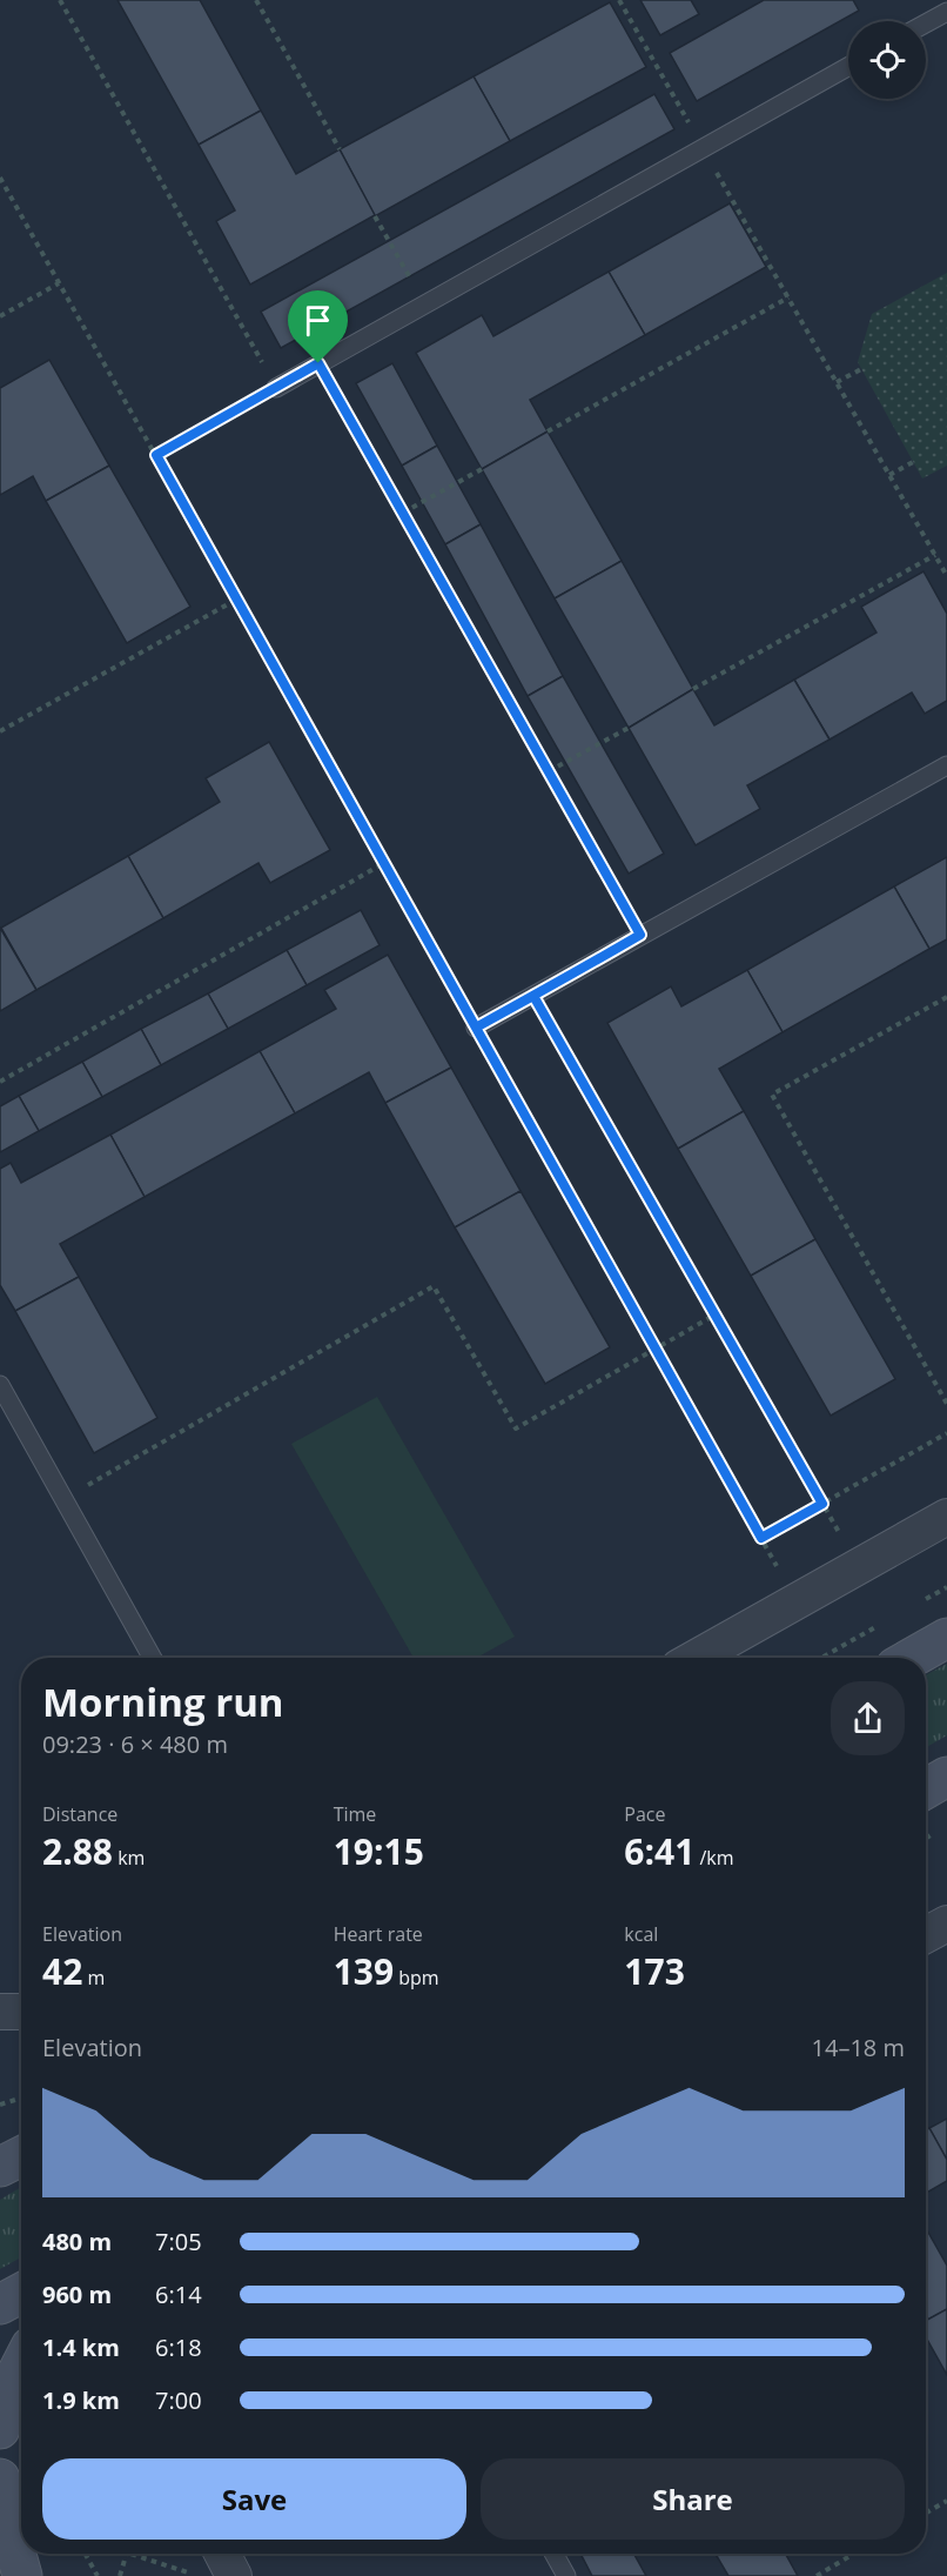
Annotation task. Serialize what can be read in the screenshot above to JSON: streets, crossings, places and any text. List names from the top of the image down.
{
  "page": {
    "heading": ["Morning run", "09:23 · 6 × 480 m"],
    "stats": [
      ["Distance", "2.88 km"],
      ["Time", "19:15"],
      ["Pace", "6:41 /km"],
      ["Elevation", "42 m"],
      ["Heart rate", "139 bpm"],
      ["kcal", "173"]
    ],
    "chart": ["Elevation", "14–18 m"],
    "list": [
      {
        "name": "480 m",
        "note": "7:05"
      },
      {
        "name": "960 m",
        "note": "6:14"
      },
      {
        "name": "1.4 km",
        "note": "6:18"
      },
      {
        "name": "1.9 km",
        "note": "7:00"
      }
    ],
    "buttons": ["Save", "Share"]
  }
}
